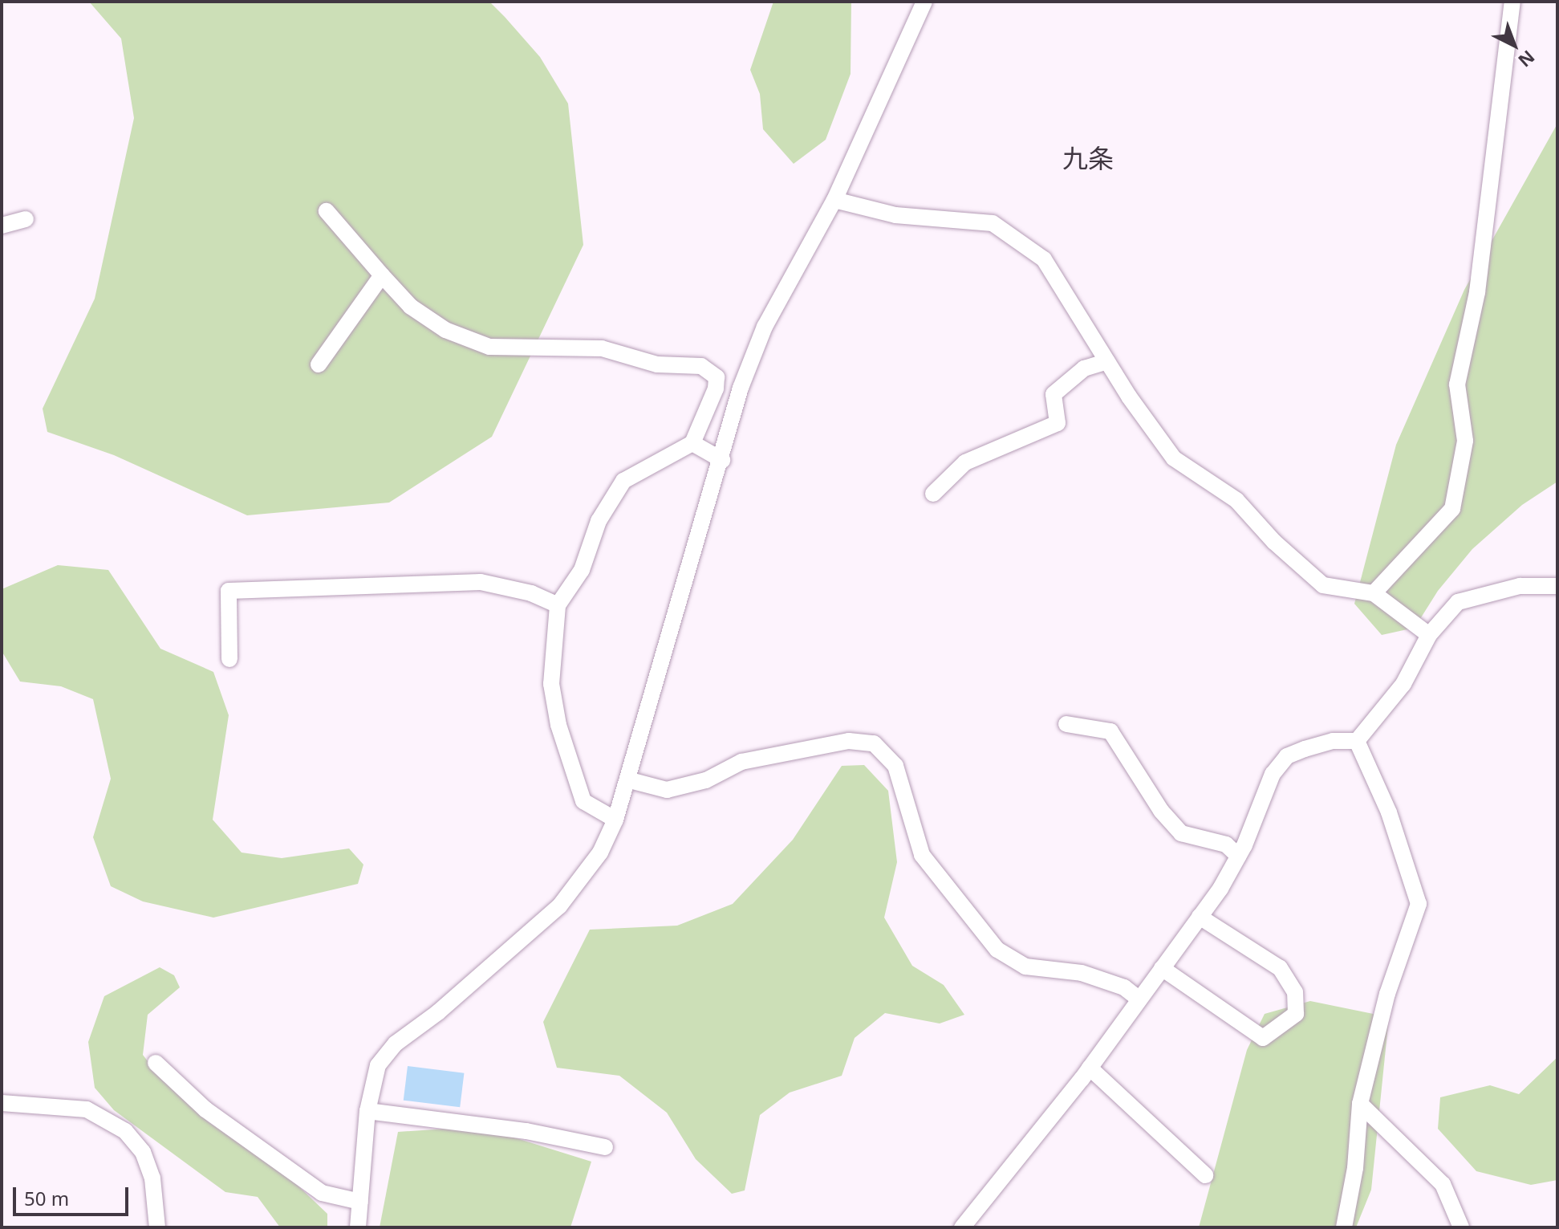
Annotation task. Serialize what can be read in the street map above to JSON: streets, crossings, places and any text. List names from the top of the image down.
{
  "districts": ["九条"],
  "scale_bar": "50 m",
  "north": "bottom right"
}
